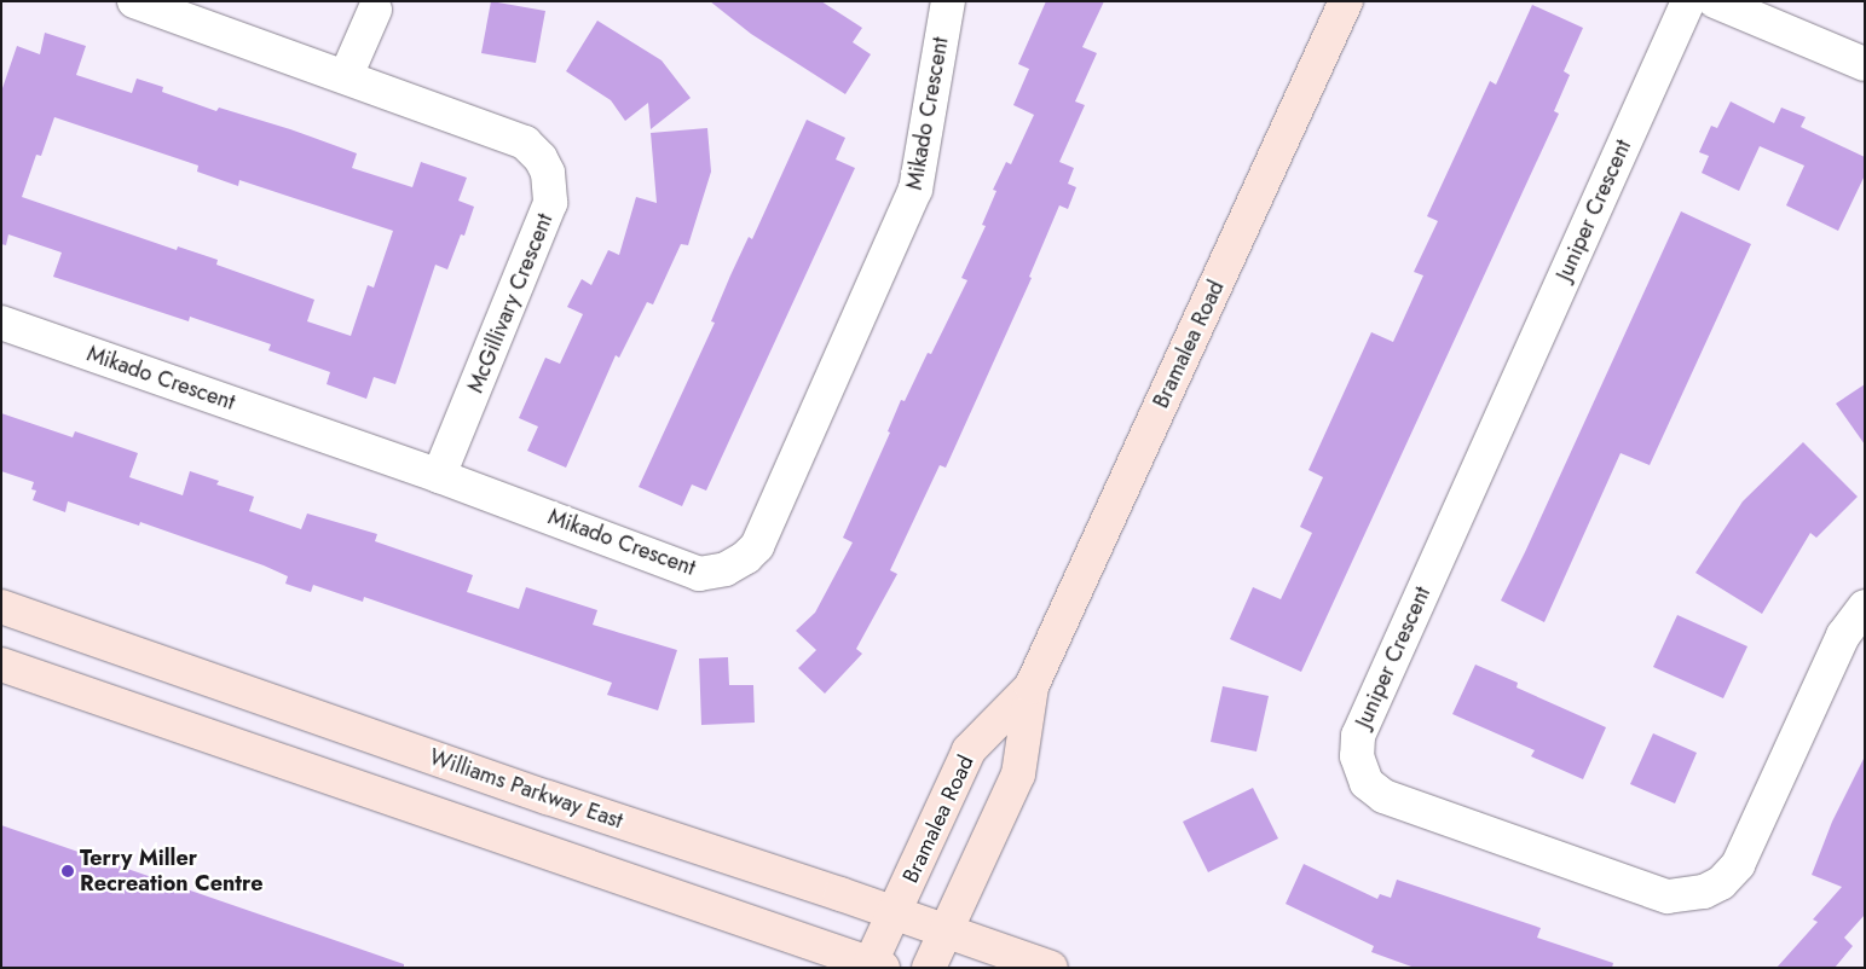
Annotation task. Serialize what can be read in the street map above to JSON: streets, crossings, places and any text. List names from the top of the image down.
{
  "streets": {
    "main road": ["Bramalea Road", "Williams Parkway East"],
    "street": ["Mikado Crescent", "Juniper Crescent", "McGillivary Crescent"]
  },
  "crossings": [
    ["Mikado Crescent", "McGillivary Crescent"],
    ["Bramalea Road", "Williams Parkway East"]
  ],
  "places": ["Terry Miller Recreation Centre"]
}
